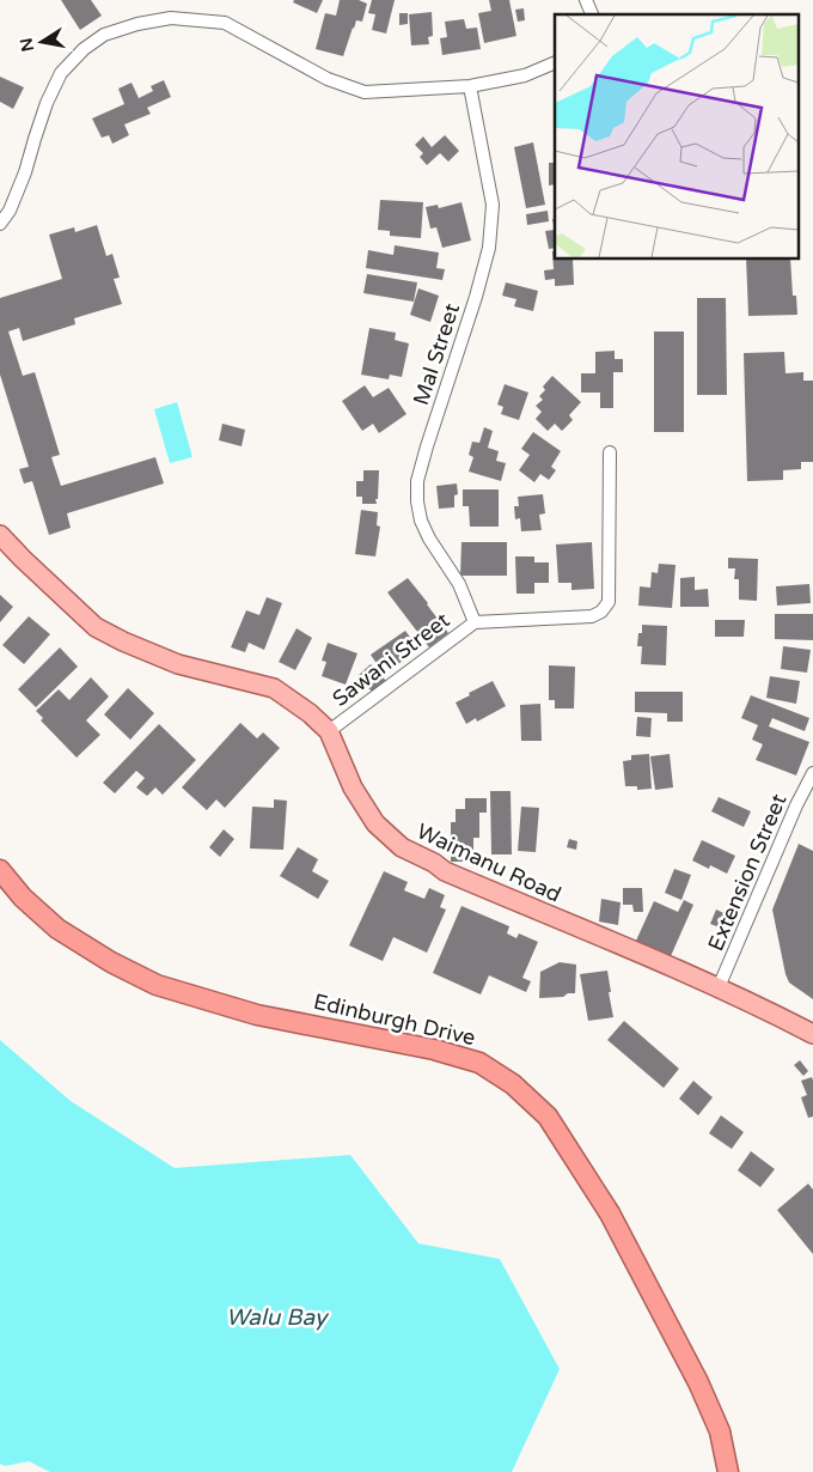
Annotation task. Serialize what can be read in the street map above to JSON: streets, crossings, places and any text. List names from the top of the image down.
{
  "streets": {
    "highway": ["Edinburgh Drive"],
    "main road": ["Waimanu Road"],
    "street": ["Mal Street", "Sawani Street", "Extension Street"]
  },
  "crossings": [
    ["Mal Street", "Sawani Street"],
    ["Sawani Street", "Waimanu Road"],
    ["Waimanu Road", "Extension Street"]
  ],
  "water": ["Walu Bay"],
  "north": "left"
}
